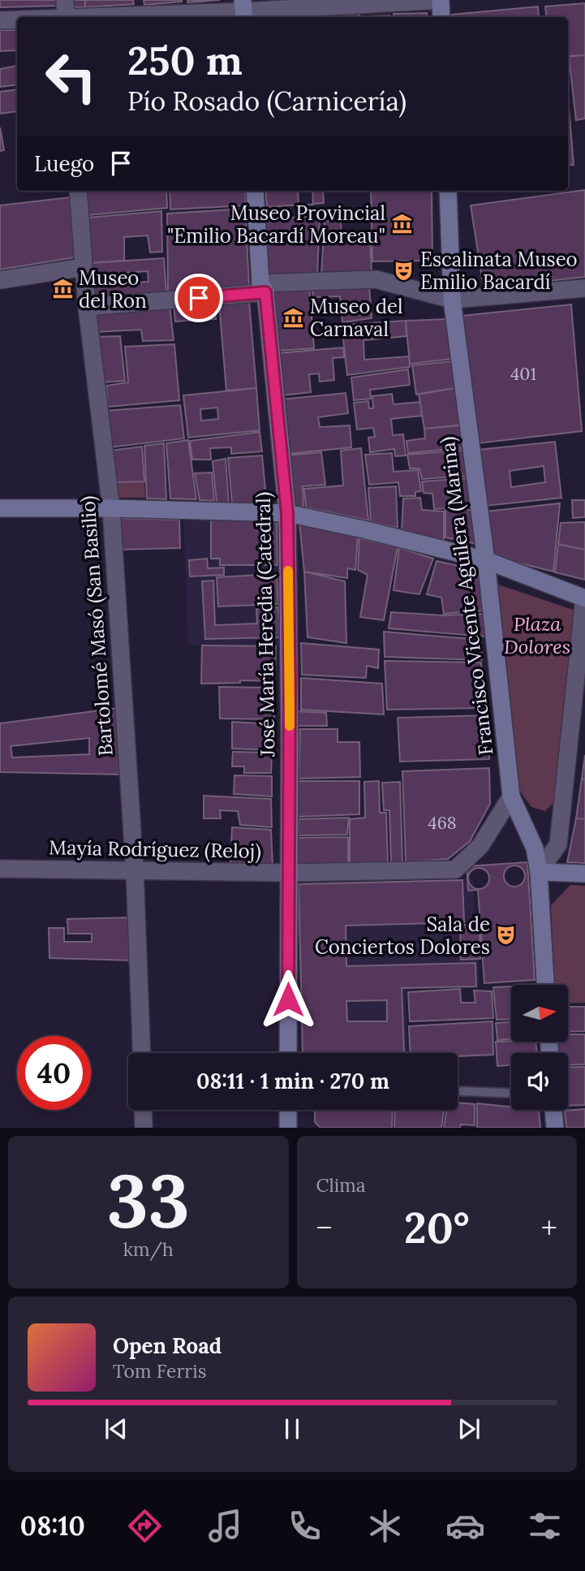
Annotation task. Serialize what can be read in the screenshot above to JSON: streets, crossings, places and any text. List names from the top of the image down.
{
  "streets": {
    "street": [
      "Francisco Vicente Aguilera (Marina)",
      "José María Heredia (Catedral)",
      "Bartolomé Masó (San Basilio)",
      "Mayía Rodríguez (Reloj)"
    ]
  },
  "crossings": [
    ["Francisco Vicente Aguilera (Marina)", "Mayía Rodríguez (Reloj)"],
    ["José María Heredia (Catedral)", "Mayía Rodríguez (Reloj)"],
    ["Bartolomé Masó (San Basilio)", "Mayía Rodríguez (Reloj)"]
  ],
  "parks": ["Plaza Dolores"],
  "places": {
    "museum": ["Museo Provincial \"Emilio Bacardí Moreau\"", "Museo del Ron", "Museo del Carnaval"],
    "theatre": ["Escalinata Museo Emilio Bacardí", "Sala de Conciertos Dolores"]
  },
  "house_numbers": ["401", "468"],
  "north": "right",
  "page": {
    "turn": ["250 m", "Pío Rosado (Carnicería)"],
    "then": "Luego",
    "limit": "40",
    "trip": "08:11 · 1 min · 270 m",
    "tile": [
      ["33", "km/h"],
      "Clima"
    ],
    "heat": ["−", "20°", "+"],
    "song": ["Open Road", "Tom Ferris"],
    "tabs": "08:10"
  }
}
